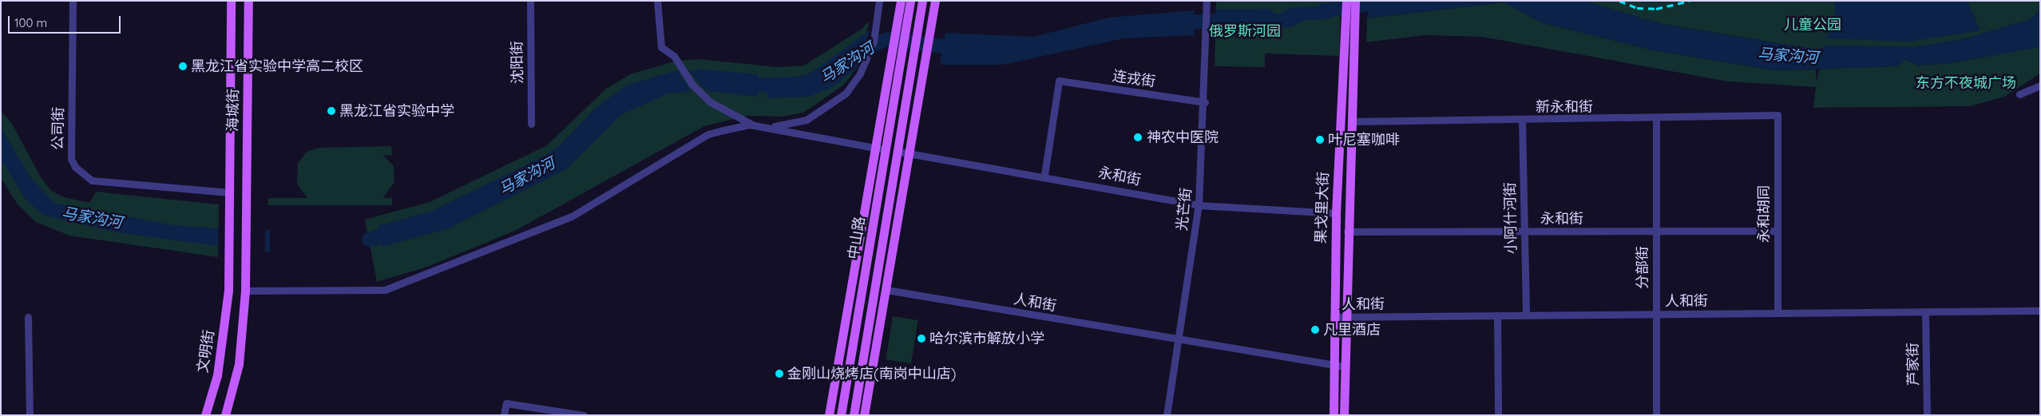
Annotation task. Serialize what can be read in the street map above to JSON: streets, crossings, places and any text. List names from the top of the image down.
{
  "streets": {
    "main road": [
      "海城街",
      "果戈里大街",
      "中山路",
      "文明街"
    ],
    "street": [
      "沈阳街",
      "连戎街",
      "新永和街",
      "公司街",
      "永和街",
      "光芒街",
      "永和胡同",
      "小阿什河街",
      "分部街",
      "人和街",
      "芦家街"
    ]
  },
  "crossings": [
    ["连戎街", "永和街"],
    ["连戎街", "光芒街"],
    ["新永和街", "果戈里大街"],
    ["新永和街", "永和胡同"],
    ["新永和街", "小阿什河街"],
    ["新永和街", "分部街"],
    ["海城街", "公司街"],
    ["海城街", "文明街"],
    ["永和街", "果戈里大街"],
    ["永和街", "光芒街"],
    ["永和街", "永和胡同"],
    ["永和街", "小阿什河街"],
    ["永和街", "中山路"],
    ["永和街", "分部街"],
    ["果戈里大街", "人和街"],
    ["光芒街", "人和街"],
    ["永和胡同", "人和街"],
    ["小阿什河街", "人和街"],
    ["分部街", "人和街"],
    ["人和街", "芦家街"]
  ],
  "water": ["马家沟河"],
  "parks": ["儿童公园", "俄罗斯河园", "东方不夜城广场"],
  "places": [
    "黑龙江省实验中学高二校区",
    "黑龙江省实验中学",
    "神农中医院",
    "叶尼塞咖啡",
    "凡里酒店",
    "哈尔滨市解放小学",
    "金刚山烧烤店(南岗中山店)"
  ],
  "scale_bar": "100 m"
}
